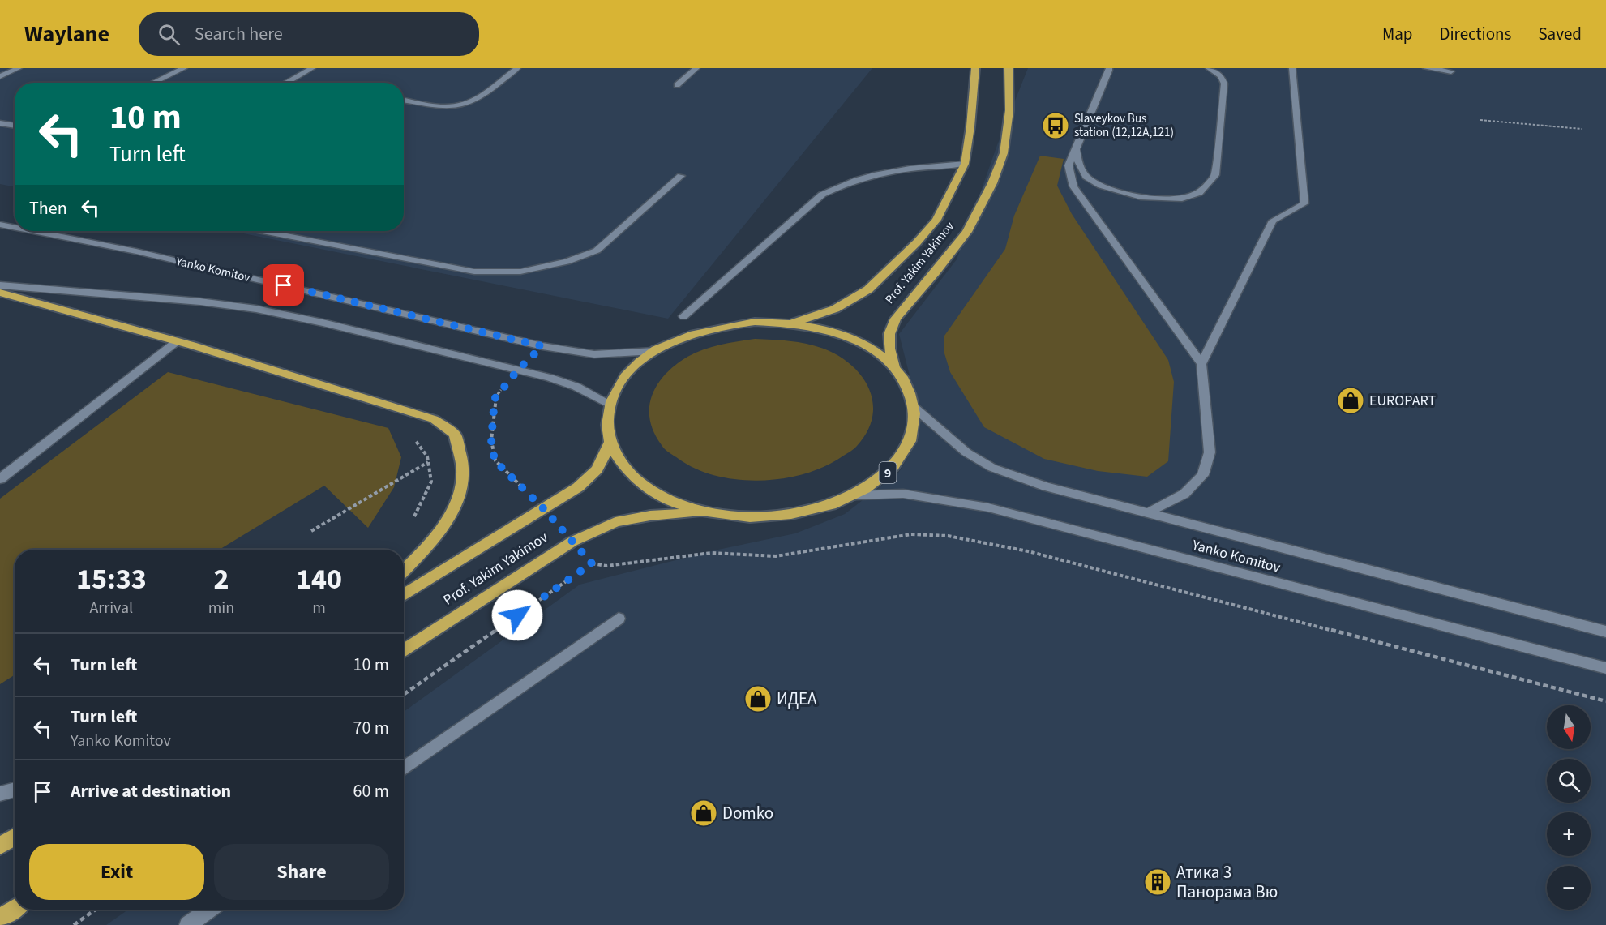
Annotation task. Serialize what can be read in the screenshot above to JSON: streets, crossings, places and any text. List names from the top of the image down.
{
  "streets": {
    "highway": ["Prof. Yakim Yakimov", "9"],
    "main road": ["Yanko Komitov"]
  },
  "crossings": [
    ["Prof. Yakim Yakimov", "9"],
    ["Yanko Komitov", "9"]
  ],
  "places": {
    "bus stop": ["Slaveykov Bus station (12,12A,121)"],
    "shop": ["EUROPART", "ИДЕА", "Domko"],
    "building": ["Атика 3 Панорама Вю"]
  },
  "north": "bottom",
  "page": {
    "header": "Waylane",
    "search": "Search here",
    "nav": ["Map", "Directions", "Saved"],
    "turn": ["10 m", "Turn left"],
    "then": "Then",
    "eta": [
      "15:33",
      "Arrival",
      "2",
      "min",
      "140",
      "m"
    ],
    "list": [
      {
        "name": "Turn left",
        "value": "10 m"
      },
      {
        "name": "Turn left",
        "note": "Yanko Komitov",
        "value": "70 m"
      },
      {
        "name": "Arrive at destination",
        "value": "60 m"
      }
    ],
    "map_buttons": ["+", "−"],
    "buttons": ["Exit", "Share"]
  }
}
